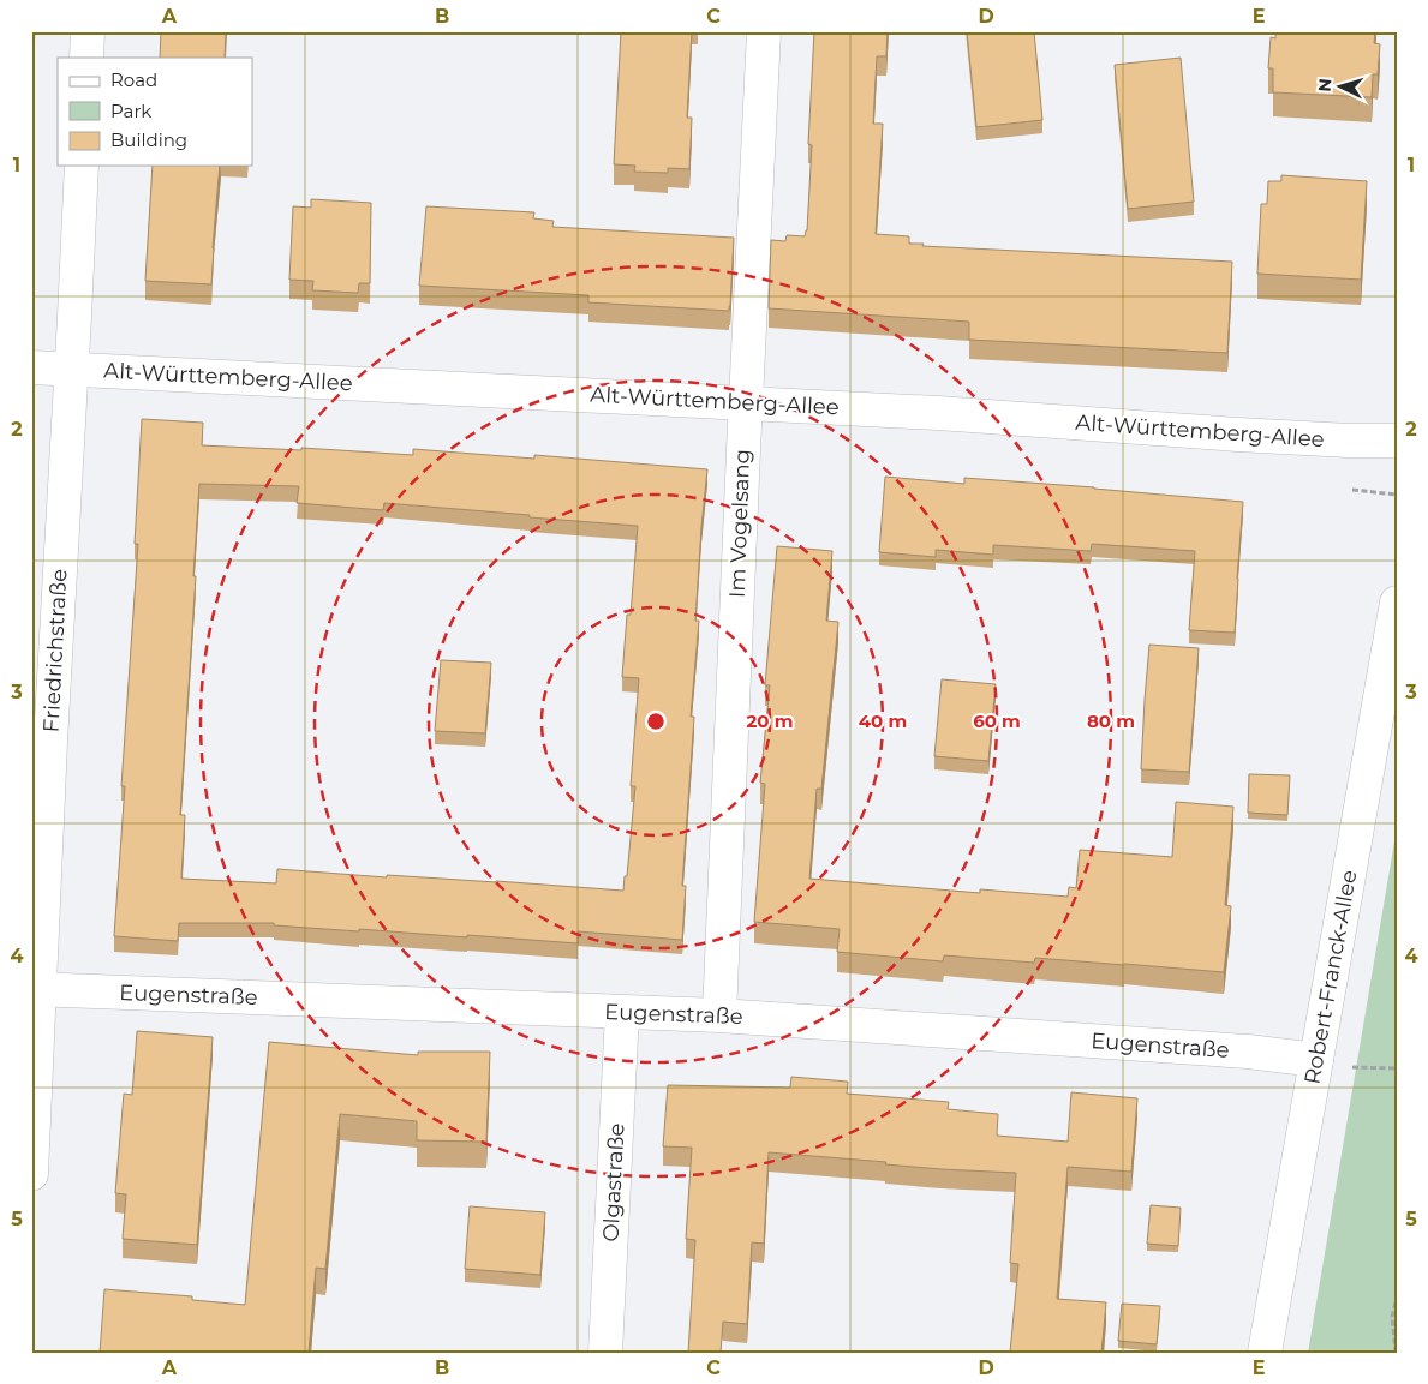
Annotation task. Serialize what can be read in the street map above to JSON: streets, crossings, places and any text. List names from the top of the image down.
{
  "streets": {
    "street": [
      "Alt-Württemberg-Allee",
      "Im Vogelsang",
      "Friedrichstraße",
      "Robert-Franck-Allee",
      "Eugenstraße",
      "Olgastraße"
    ]
  },
  "crossings": [
    ["Alt-Württemberg-Allee", "Im Vogelsang"],
    ["Alt-Württemberg-Allee", "Friedrichstraße"],
    ["Im Vogelsang", "Eugenstraße"],
    ["Friedrichstraße", "Eugenstraße"],
    ["Robert-Franck-Allee", "Eugenstraße"],
    ["Eugenstraße", "Olgastraße"]
  ],
  "legend": ["Road", "Park", "Building"],
  "north": "left",
  "grid": {
    "columns": [
      "A",
      "B",
      "C",
      "D",
      "E"
    ],
    "rows": [
      "1",
      "2",
      "3",
      "4",
      "5"
    ]
  },
  "rings": [
    "20 m",
    "40 m",
    "60 m",
    "80 m"
  ]
}
